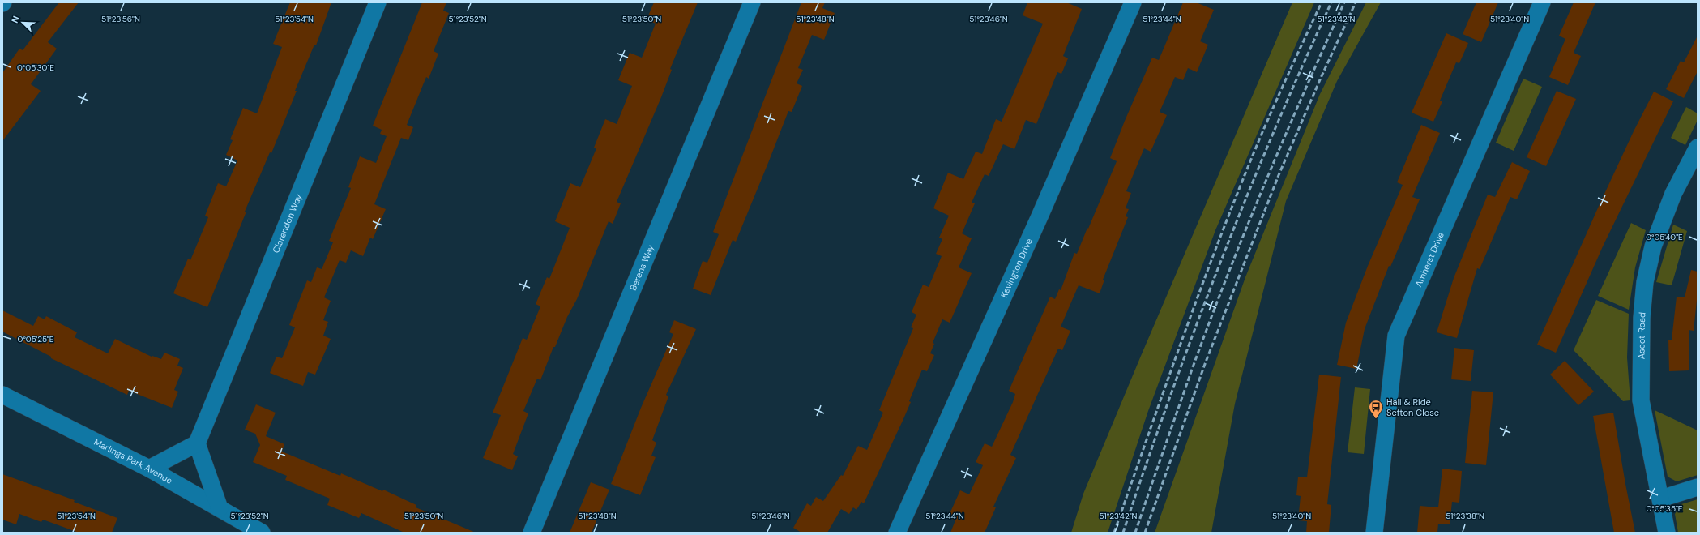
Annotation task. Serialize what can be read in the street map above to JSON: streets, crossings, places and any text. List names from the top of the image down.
{
  "streets": {
    "street": [
      "Clarendon Way",
      "Amherst Drive",
      "Berens Way",
      "Kevington Drive",
      "Ascot Road",
      "Marlings Park Avenue"
    ]
  },
  "places": {
    "bus stop": ["Hail & Ride Sefton Close"]
  },
  "north": "top left",
  "coordinates": [
    "51°23'56\"N",
    "51°23'52\"N",
    "51°23'50\"N",
    "51°23'48\"N",
    "51°23'46\"N",
    "51°23'44\"N",
    "51°23'42\"N",
    "51°23'40\"N",
    "51°23'54\"N",
    "0°05'30\"E",
    "0°05'40\"E",
    "0°05'25\"E",
    "0°05'35\"E",
    "51°23'38\"N"
  ]
}
